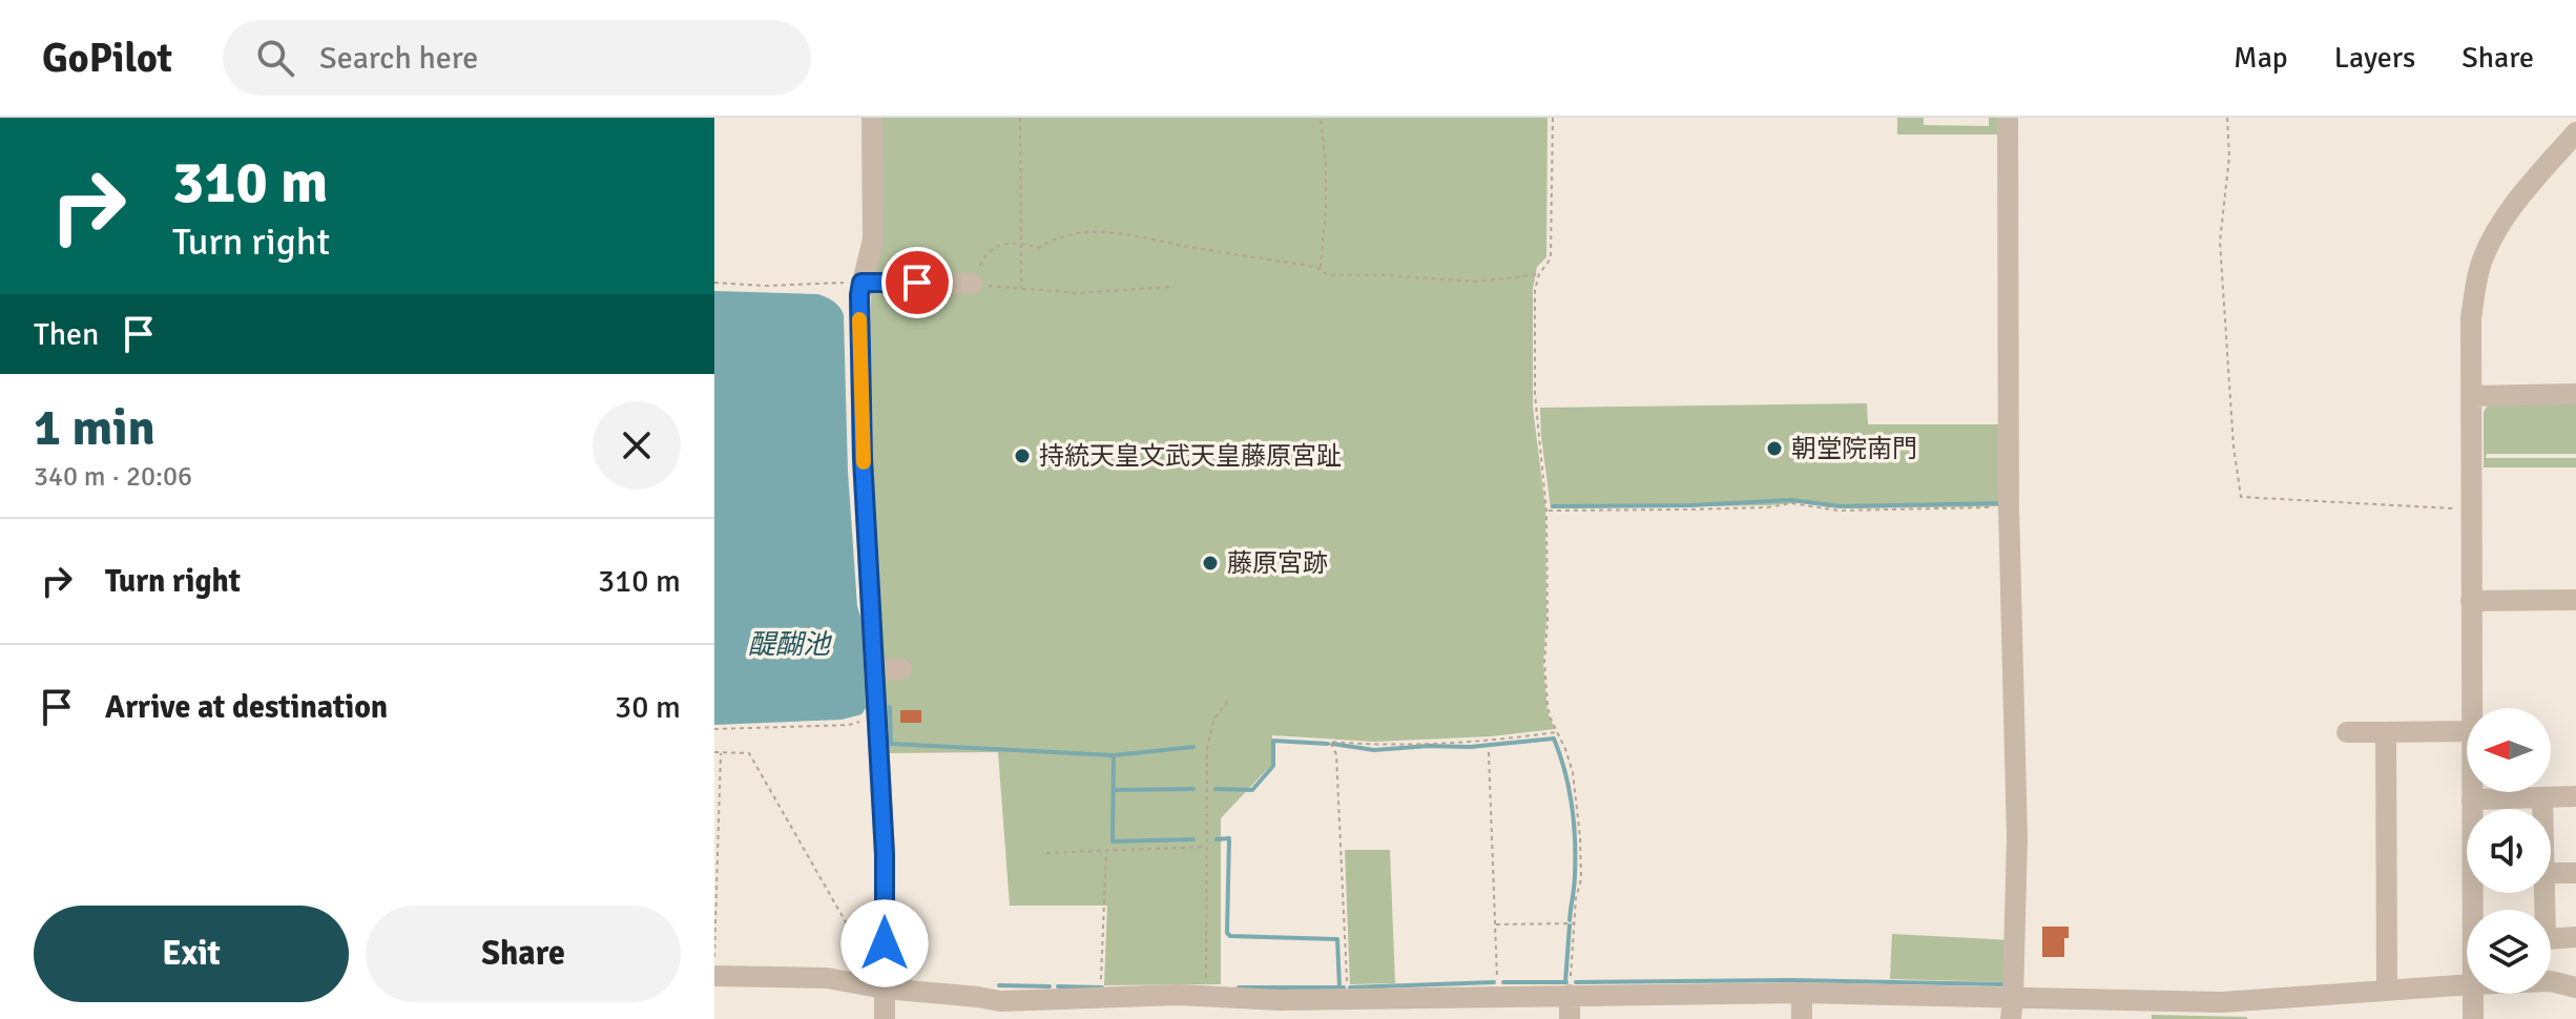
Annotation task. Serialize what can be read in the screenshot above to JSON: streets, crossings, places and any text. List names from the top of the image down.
{
  "water": ["醍醐池"],
  "places": ["朝堂院南門", "持統天皇文武天皇藤原宮趾", "藤原宮跡"],
  "north": "left",
  "page": {
    "header": "GoPilot",
    "search": "Search here",
    "nav": ["Map", "Layers", "Share"],
    "turn": ["310 m", "Turn right"],
    "then": "Then",
    "heading": ["1 min", "340 m · 20:06"],
    "list": [
      {
        "name": "Turn right",
        "value": "310 m"
      },
      {
        "name": "Arrive at destination",
        "value": "30 m"
      }
    ],
    "buttons": ["Exit", "Share"]
  }
}
